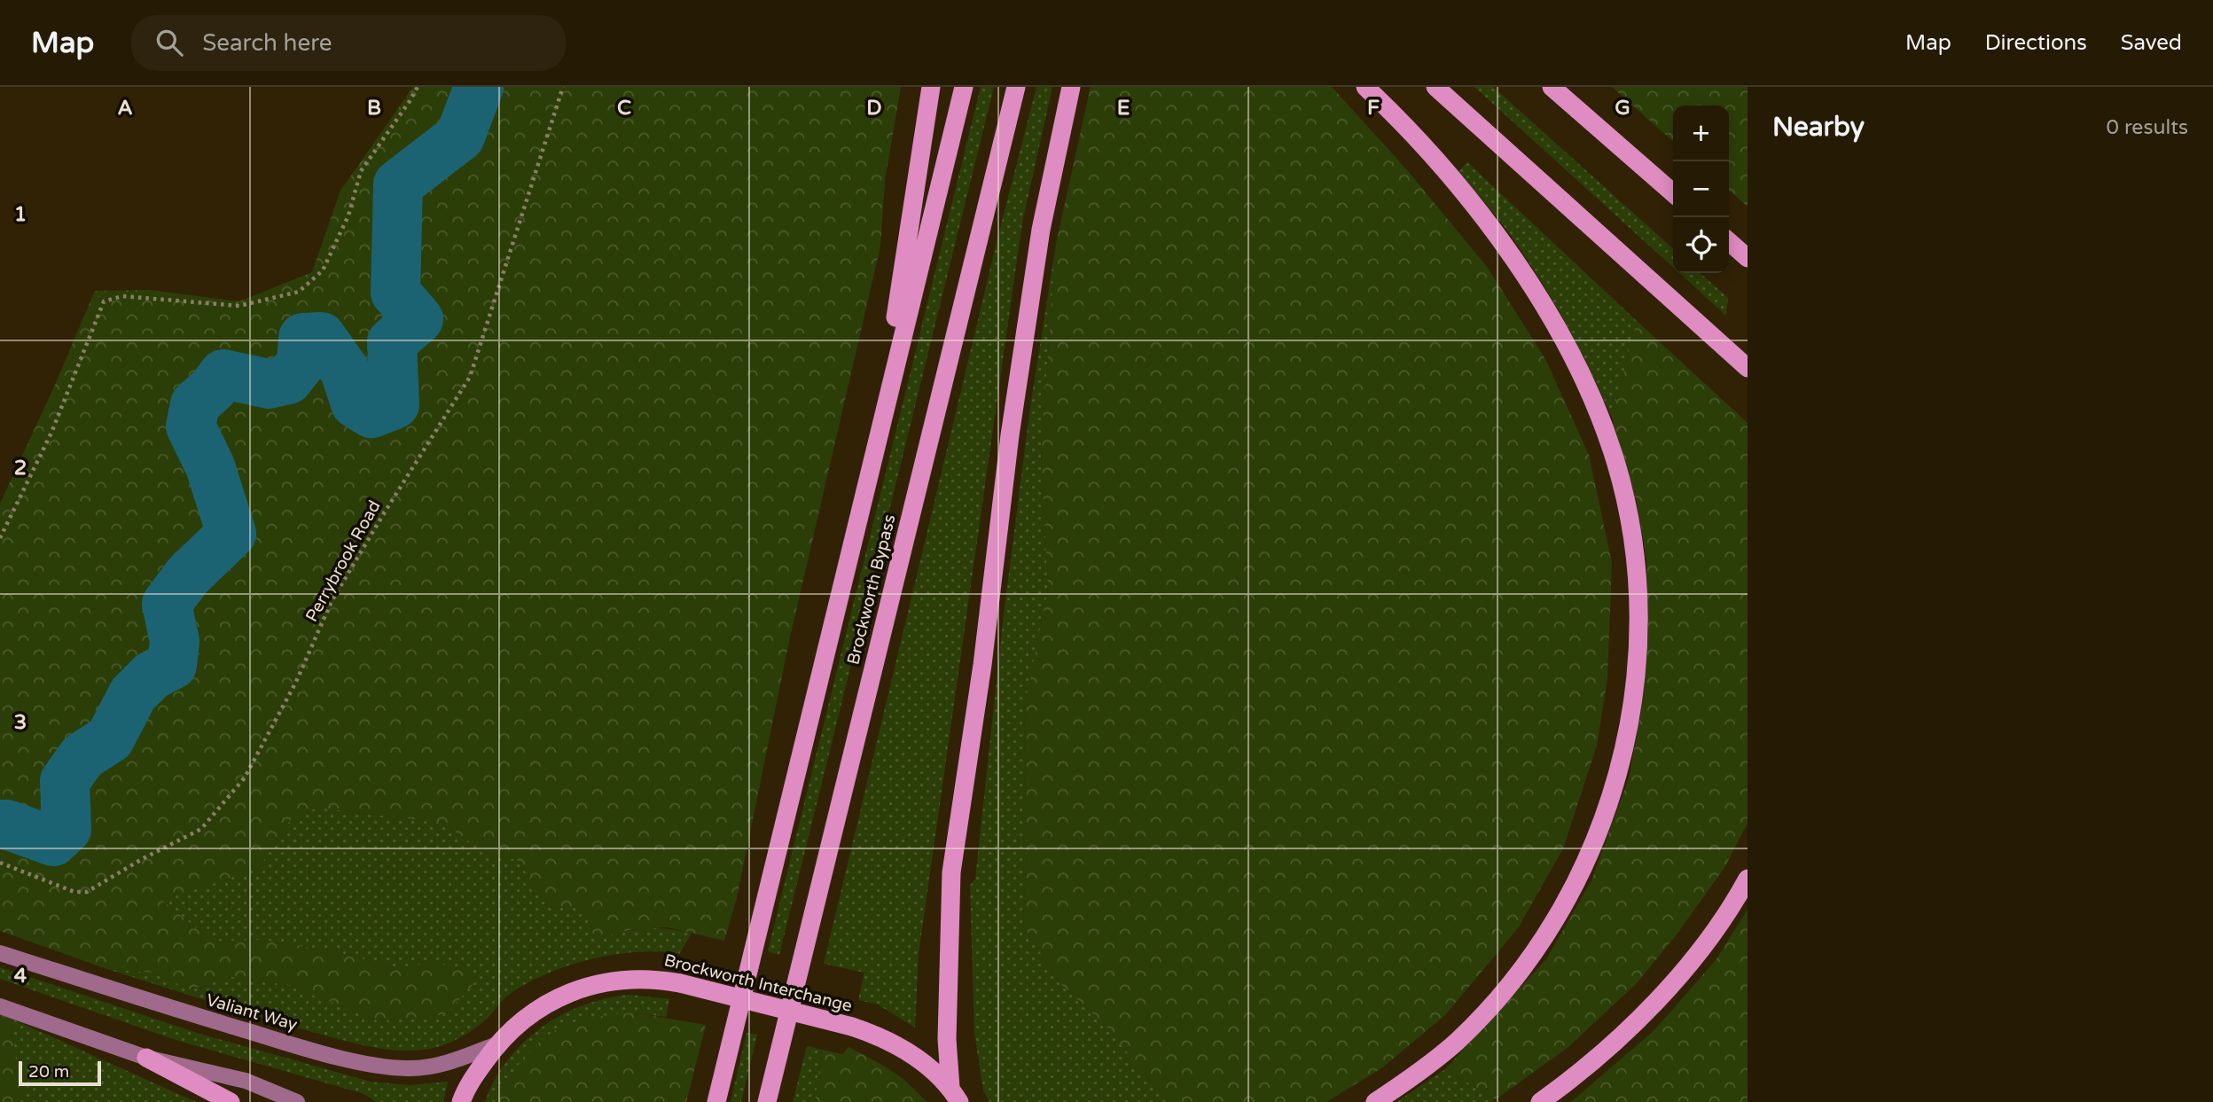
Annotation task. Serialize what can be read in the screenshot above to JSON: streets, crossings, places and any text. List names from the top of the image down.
{
  "streets": {
    "highway": ["Brockworth Bypass", "Brockworth Interchange"],
    "main road": ["Valiant Way"],
    "path": ["Perrybrook Road"]
  },
  "crossings": [
    ["Brockworth Interchange", "Valiant Way"]
  ],
  "scale_bar": "20 m",
  "page": {
    "header": "Map",
    "search": "Search here",
    "nav": ["Map", "Directions", "Saved"],
    "heading": ["Nearby", "0 results"],
    "map_buttons": ["+", "−"],
    "scale": "20 m"
  },
  "grid": {
    "columns": [
      "A",
      "B",
      "C",
      "D",
      "E",
      "F",
      "G"
    ],
    "rows": [
      "1",
      "2",
      "3",
      "4"
    ]
  }
}
